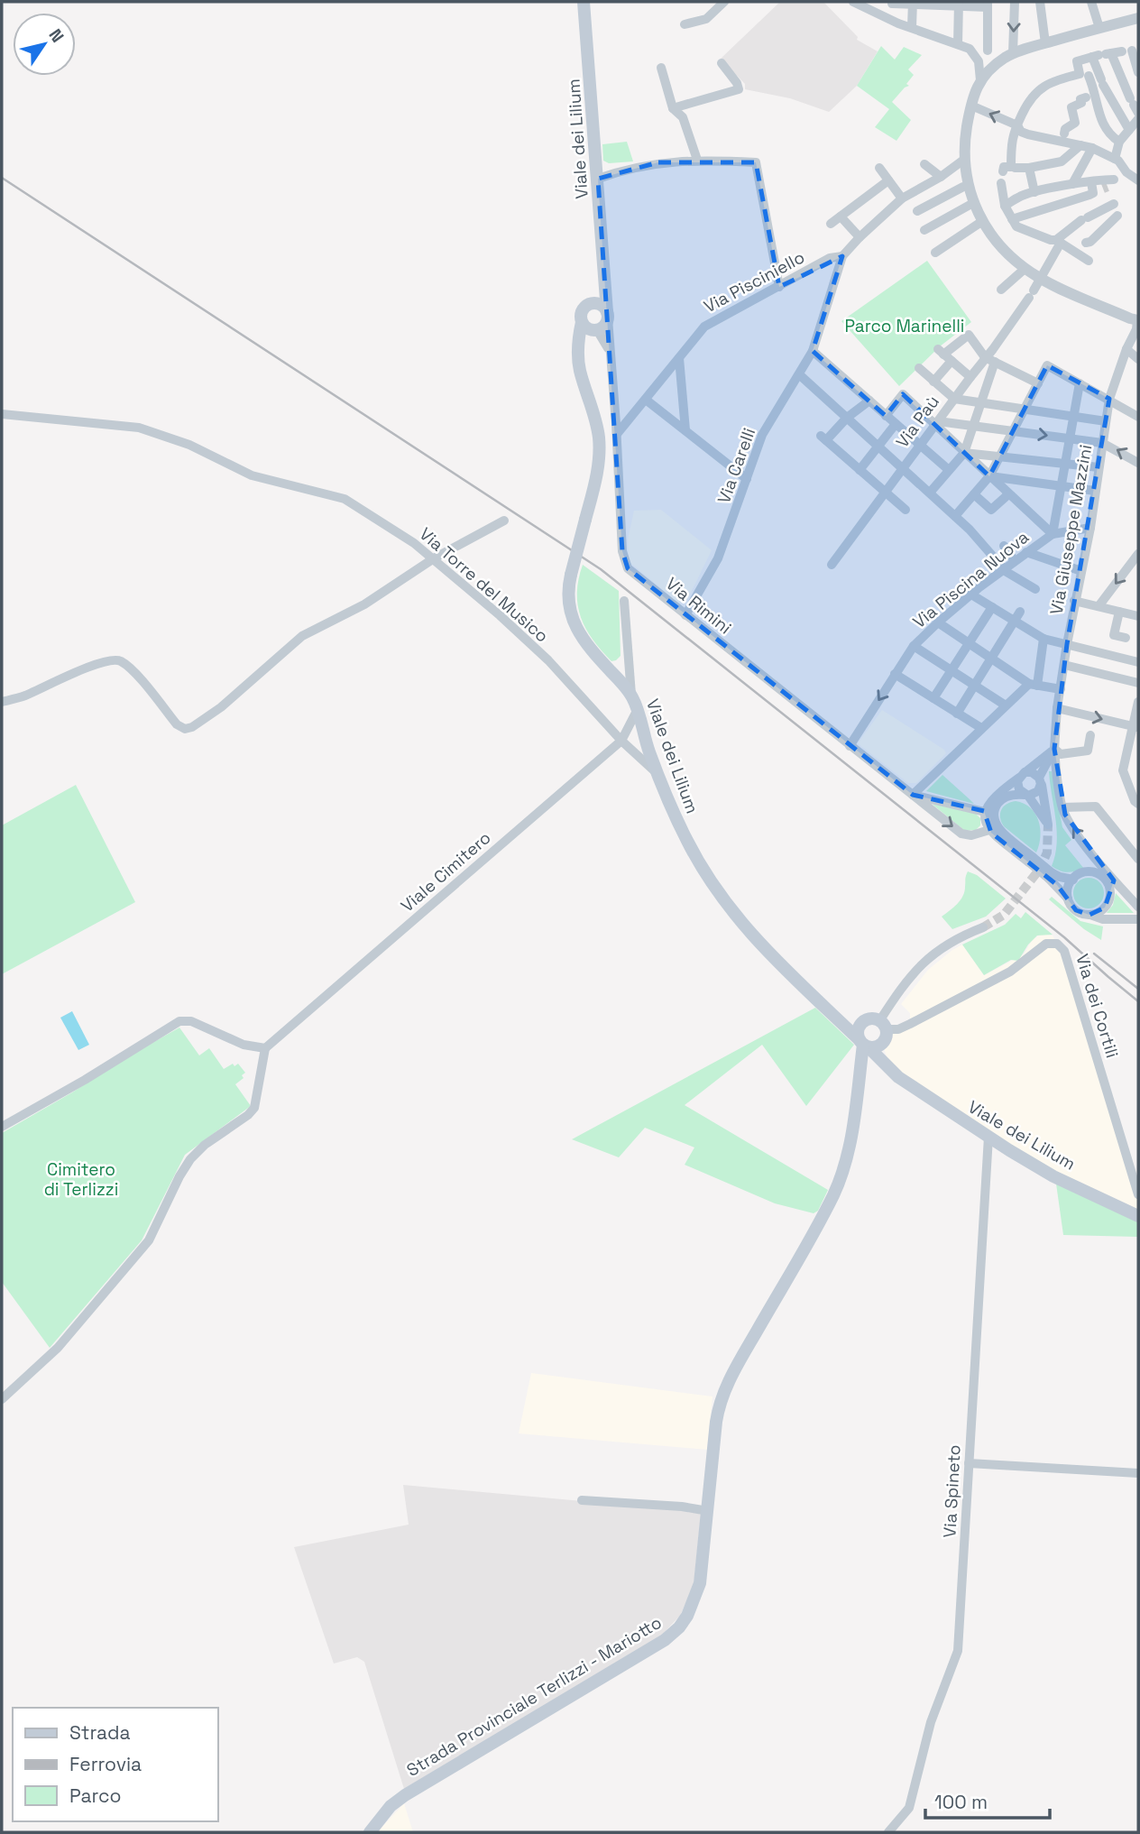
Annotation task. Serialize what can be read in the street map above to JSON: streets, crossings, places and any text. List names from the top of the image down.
{
  "streets": {
    "main road": ["Viale dei Lilium", "Strada Provinciale Terlizzi - Mariotto"],
    "street": [
      "Via Pisciniello",
      "Via Paù",
      "Via Carelli",
      "Via Giuseppe Mazzini",
      "Via Piscina Nuova",
      "Via Torre del Musico",
      "Via Rimini",
      "Viale Cimitero",
      "Via dei Cortili",
      "Via Spineto"
    ]
  },
  "crossings": [
    ["Viale dei Lilium", "Via Torre del Musico"],
    ["Viale dei Lilium", "Via Rimini"],
    ["Viale dei Lilium", "Viale Cimitero"],
    ["Viale dei Lilium", "Via dei Cortili"],
    ["Viale dei Lilium", "Via Spineto"],
    ["Viale dei Lilium", "Strada Provinciale Terlizzi - Mariotto"],
    ["Via Pisciniello", "Via Carelli"],
    ["Via Pisciniello", "Via Rimini"],
    ["Via Carelli", "Via Rimini"],
    ["Via Piscina Nuova", "Via Rimini"],
    ["Via Torre del Musico", "Viale Cimitero"],
    ["Via dei Cortili", "Strada Provinciale Terlizzi - Mariotto"]
  ],
  "parks": ["Parco Marinelli", "Cimitero di Terlizzi"],
  "legend": ["Strada", "Ferrovia", "Parco"],
  "scale_bar": "100 m",
  "north": "top right"
}
